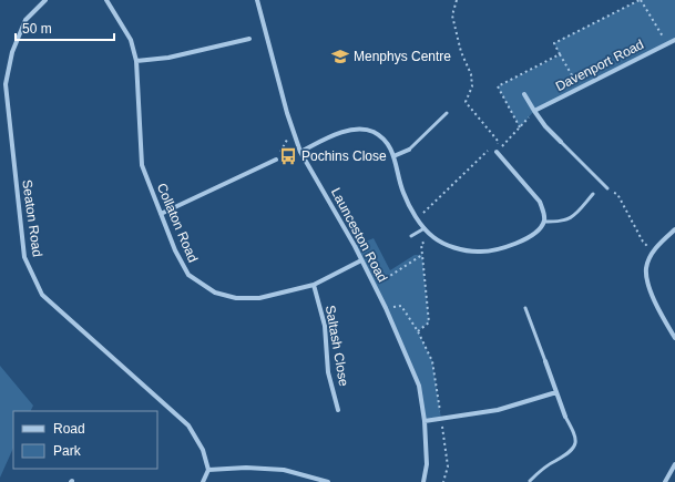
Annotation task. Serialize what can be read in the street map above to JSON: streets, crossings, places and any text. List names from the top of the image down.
{
  "streets": {
    "street": [
      "Davenport Road",
      "Seaton Road",
      "Collaton Road",
      "Launceston Road",
      "Saltash Close"
    ]
  },
  "crossings": [
    ["Collaton Road", "Launceston Road"],
    ["Collaton Road", "Saltash Close"]
  ],
  "places": {
    "school or university": ["Menphys Centre"],
    "bus stop": ["Pochins Close"]
  },
  "legend": ["Road", "Park"],
  "scale_bar": "50 m"
}
